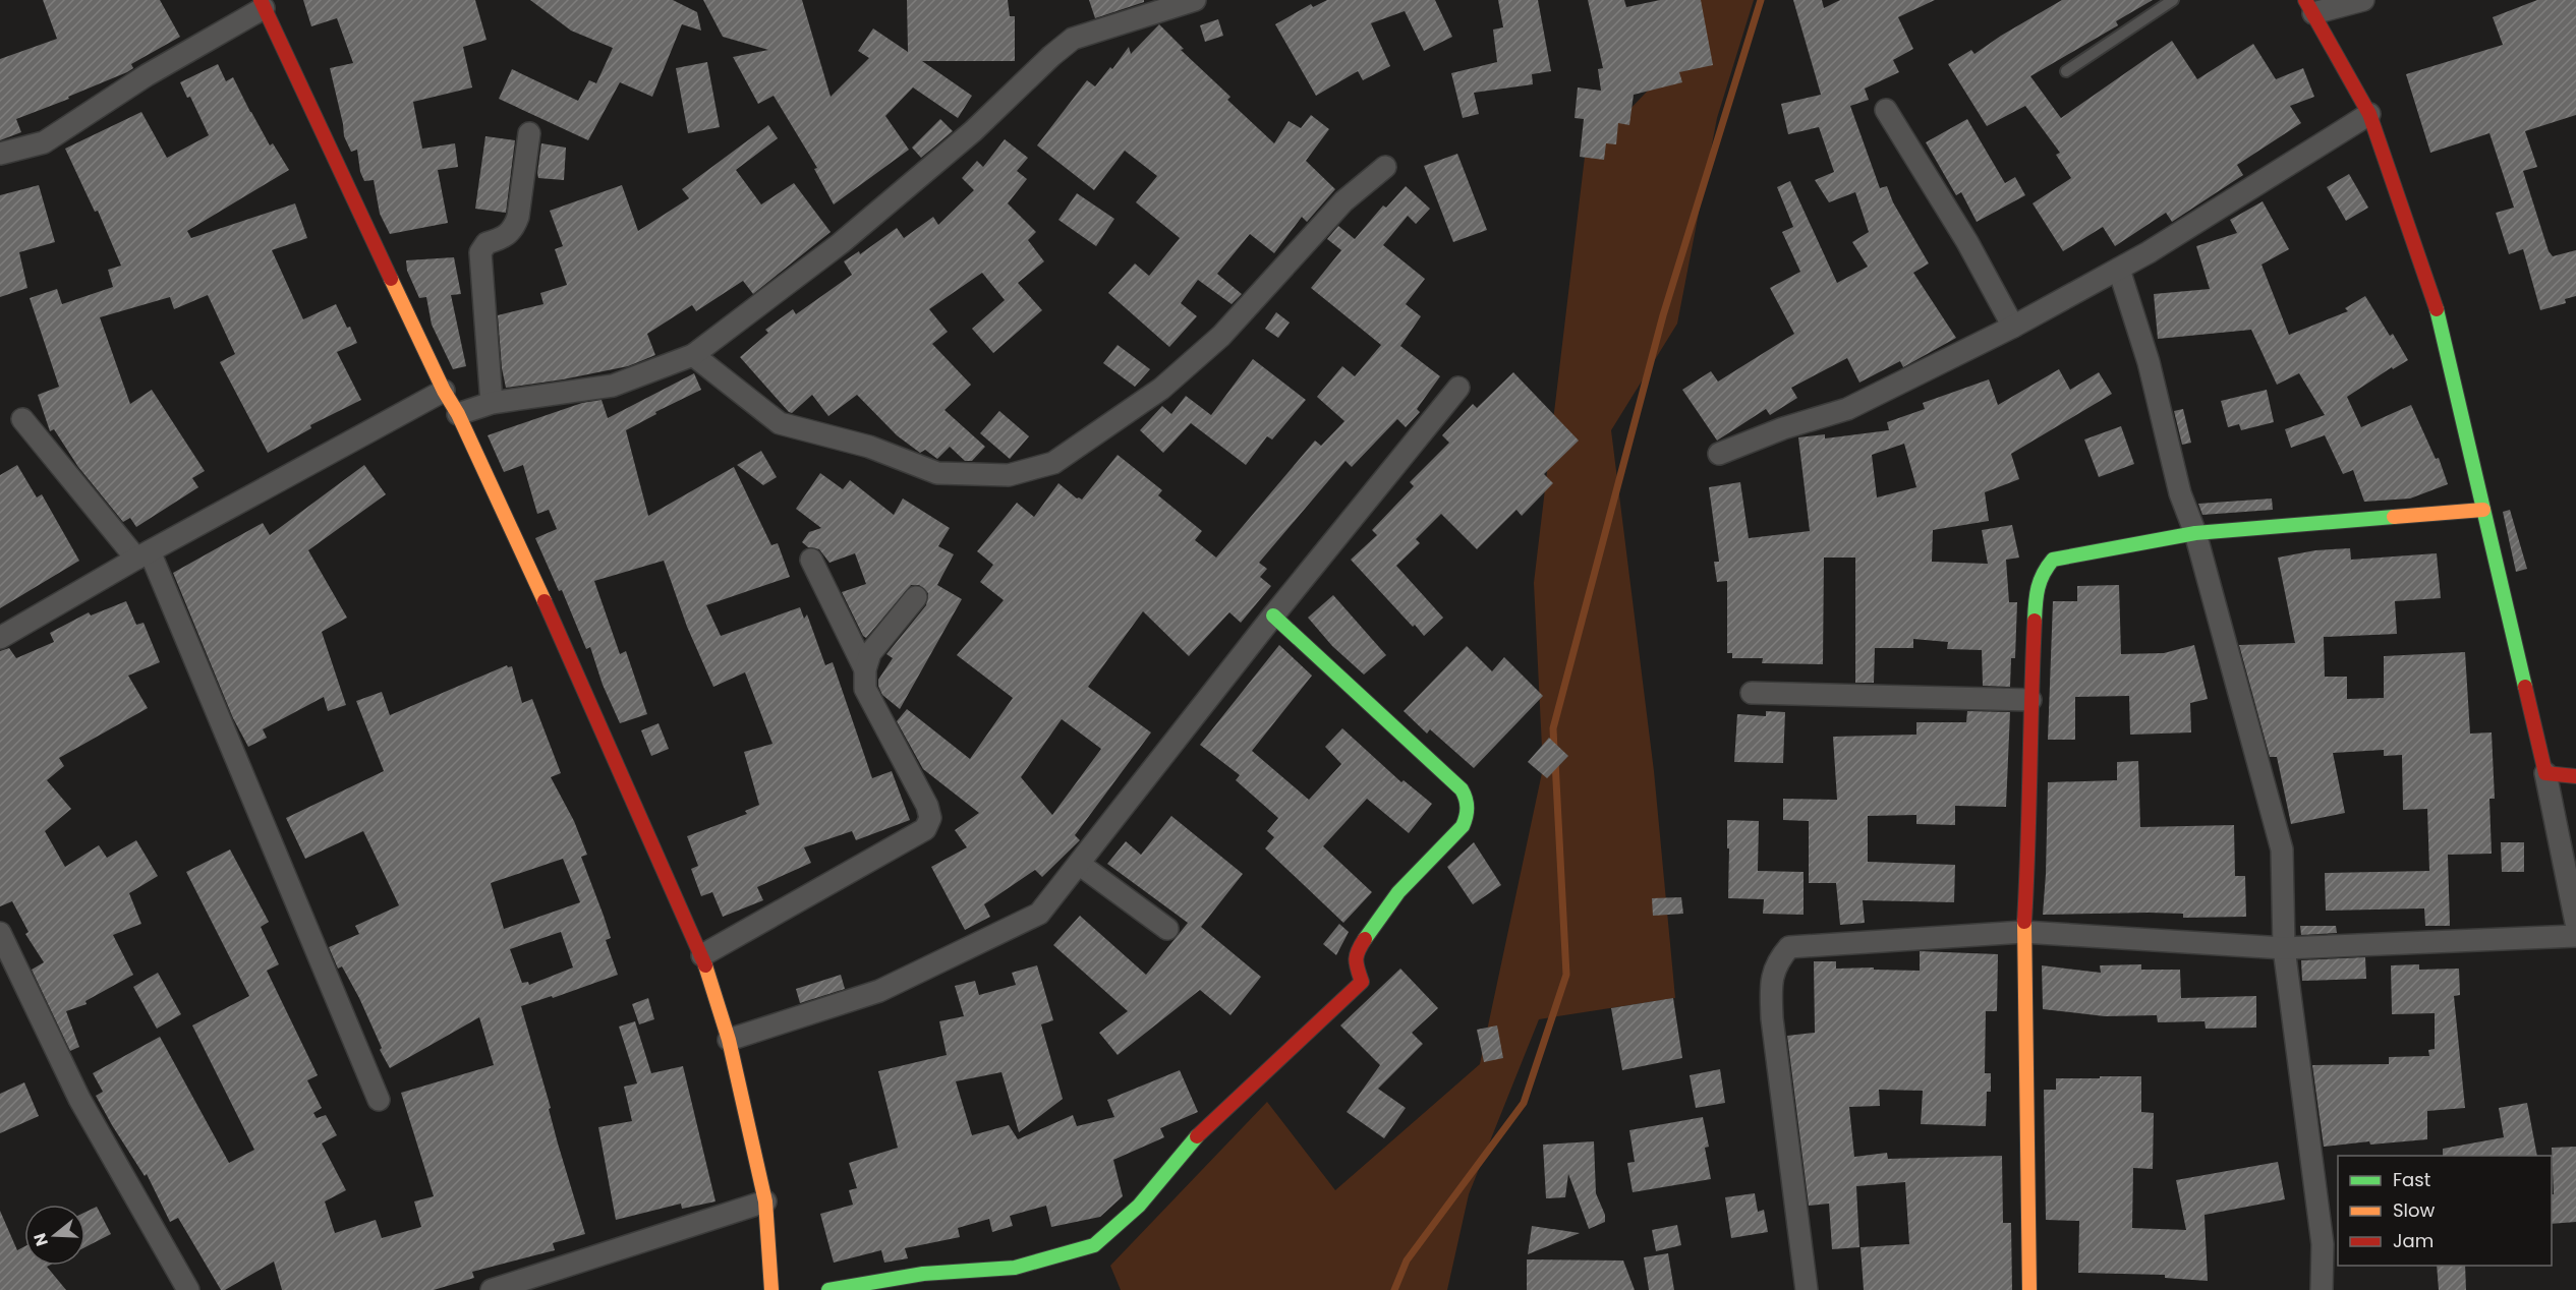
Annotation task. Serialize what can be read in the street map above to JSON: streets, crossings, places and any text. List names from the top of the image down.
{
  "legend": ["Fast", "Slow", "Jam"],
  "north": "left"
}
